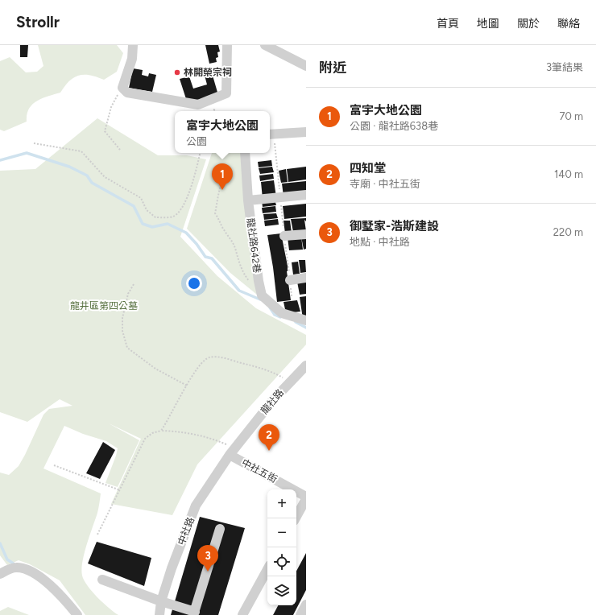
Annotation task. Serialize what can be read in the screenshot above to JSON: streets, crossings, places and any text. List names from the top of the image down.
{
  "streets": {
    "street": [
      "龍社路642巷",
      "龍社路",
      "中社五街",
      "中社路"
    ]
  },
  "crossings": [
    ["龍社路", "中社五街"],
    ["龍社路", "中社路"],
    ["中社五街", "中社路"]
  ],
  "parks": ["龍井區第四公墓"],
  "places": ["林開榮宗祠"],
  "page": {
    "header": "Strollr",
    "nav": [
      "首頁",
      "地圖",
      "關於",
      "聯絡"
    ],
    "heading": ["附近", "3筆結果"],
    "list": [
      {
        "mark": "1",
        "name": "富宇大地公園",
        "note": "公園 · 龍社路638巷",
        "value": "70 m"
      },
      {
        "mark": "2",
        "name": "四知堂",
        "note": "寺廟 · 中社五街",
        "value": "140 m"
      },
      {
        "mark": "3",
        "name": "御墅家-浩斯建設",
        "note": "地點 · 中社路",
        "value": "220 m"
      }
    ],
    "popup": ["富宇大地公園", "公園"],
    "pins": ["1", "2", "3"],
    "map_buttons": ["+", "−"]
  }
}
